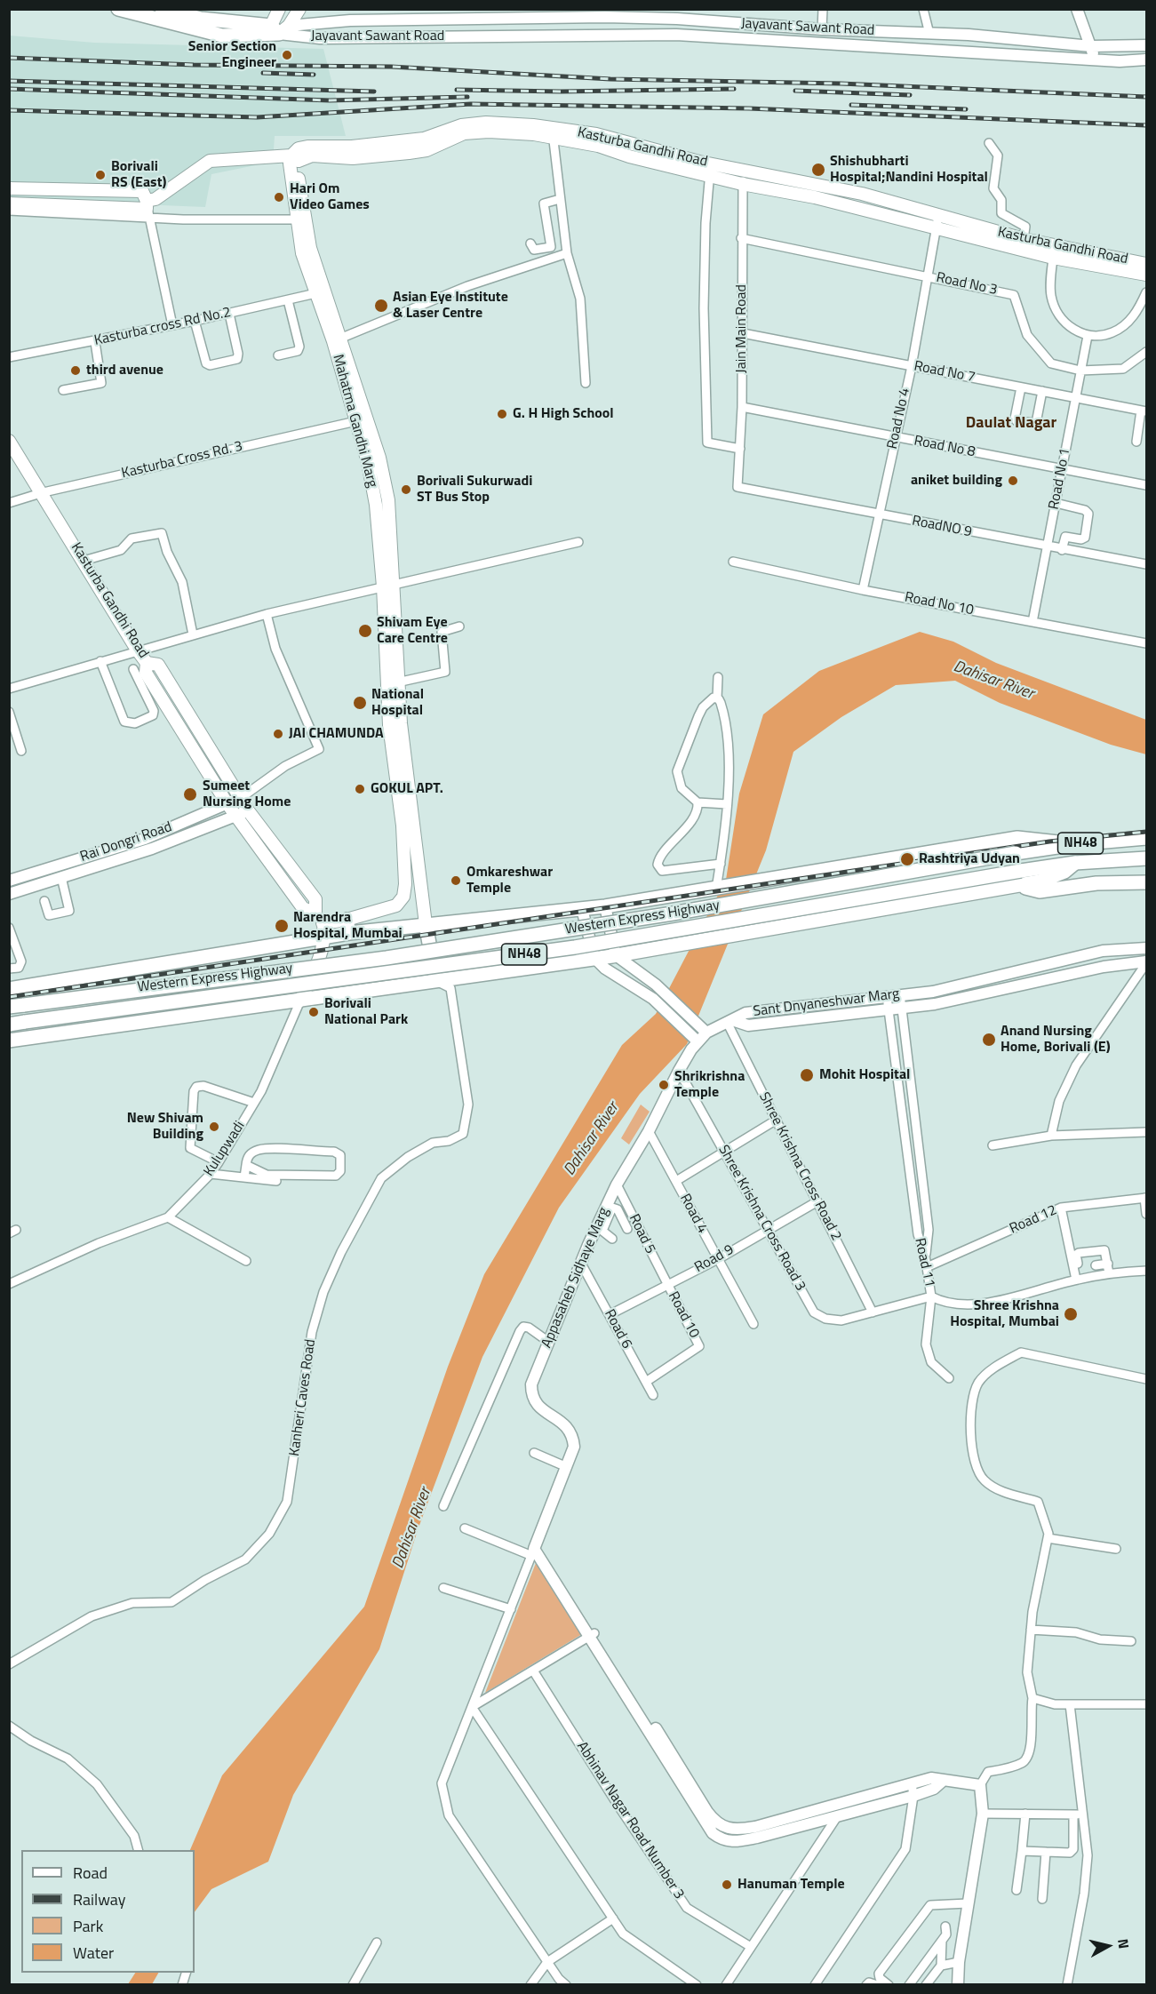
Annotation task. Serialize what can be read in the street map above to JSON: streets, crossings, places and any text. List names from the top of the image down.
{
  "streets": {
    "main road": [
      "Kasturba Gandhi Road",
      "NH48",
      "Western Express Highway",
      "Kulupwadi"
    ],
    "street": [
      "Jayavant Sawant Road",
      "Road No 3",
      "Kasturba cross Rd No.2",
      "Jain Main Road",
      "Road No 7",
      "Road No 4",
      "Road No 8",
      "Kasturba Cross Rd. 3",
      "Road No 1",
      "RoadNO 9",
      "Road No 10",
      "Rai Dongri Road",
      "Sant Dnyaneshwar Marg",
      "Shree Krishna Cross Road 2",
      "Road 4",
      "Shree Krishna Cross Road 3",
      "Road 12",
      "Road 5",
      "Road 9",
      "Road 11",
      "Appasaheb Sidhaye Marg",
      "Road 10",
      "Road 6",
      "Kanheri Caves Road",
      "Abhinav Nagar Road Number 3"
    ]
  },
  "crossings": [
    ["Kasturba Gandhi Road", "Jain Main Road"],
    ["Kasturba Gandhi Road", "Road No 4"],
    ["Kasturba Gandhi Road", "Kasturba Cross Rd. 3"],
    ["Kasturba Gandhi Road", "Rai Dongri Road"],
    ["Kasturba Gandhi Road", "Kulupwadi"],
    ["Road No 3", "Jain Main Road"],
    ["Road No 3", "Road No 4"],
    ["Road No 3", "Road No 1"],
    ["Jain Main Road", "Road No 7"],
    ["Jain Main Road", "Road No 8"],
    ["Jain Main Road", "RoadNO 9"],
    ["Road No 7", "Road No 4"],
    ["Road No 7", "Road No 1"],
    ["Road No 4", "Road No 8"],
    ["Road No 4", "RoadNO 9"],
    ["Road No 4", "Road No 10"],
    ["Road No 8", "Road No 1"],
    ["Road No 1", "RoadNO 9"],
    ["Road No 1", "Road No 10"],
    ["Sant Dnyaneshwar Marg", "Shree Krishna Cross Road 2"],
    ["Sant Dnyaneshwar Marg", "Road 11"],
    ["Sant Dnyaneshwar Marg", "Appasaheb Sidhaye Marg"],
    ["Shree Krishna Cross Road 2", "Shree Krishna Cross Road 3"],
    ["Shree Krishna Cross Road 2", "Road 9"],
    ["Shree Krishna Cross Road 2", "Appasaheb Sidhaye Marg"],
    ["Road 4", "Road 9"],
    ["Road 4", "Appasaheb Sidhaye Marg"],
    ["Shree Krishna Cross Road 3", "Road 9"],
    ["Shree Krishna Cross Road 3", "Road 11"],
    ["Shree Krishna Cross Road 3", "Appasaheb Sidhaye Marg"],
    ["Road 12", "Road 11"],
    ["Road 5", "Road 9"],
    ["Road 5", "Appasaheb Sidhaye Marg"],
    ["Road 5", "Road 10"],
    ["Road 9", "Road 10"],
    ["Road 9", "Road 6"],
    ["Appasaheb Sidhaye Marg", "Road 6"],
    ["Road 10", "Road 6"]
  ],
  "districts": ["Daulat Nagar"],
  "water": ["Dahisar River"],
  "places": [
    "Senior Section Engineer",
    "Shishubharti Hospital;Nandini Hospital",
    "Borivali RS (East)",
    "Hari Om Video Games",
    "Asian Eye Institute & Laser Centre",
    "third avenue",
    "G. H High School",
    "aniket building",
    "Borivali Sukurwadi ST Bus Stop",
    "Shivam Eye Care Centre",
    "National Hospital",
    "JAI CHAMUNDA",
    "GOKUL APT.",
    "Sumeet Nursing Home",
    "Rashtriya Udyan",
    "Omkareshwar Temple",
    "Narendra Hospital, Mumbai",
    "Borivali National Park",
    "Anand Nursing Home, Borivali (E)",
    "Mohit Hospital",
    "Shrikrishna Temple",
    "New Shivam Building",
    "Shree Krishna Hospital, Mumbai",
    "Hanuman Temple"
  ],
  "legend": [
    "Road",
    "Railway",
    "Park",
    "Water"
  ],
  "north": "right"
}
